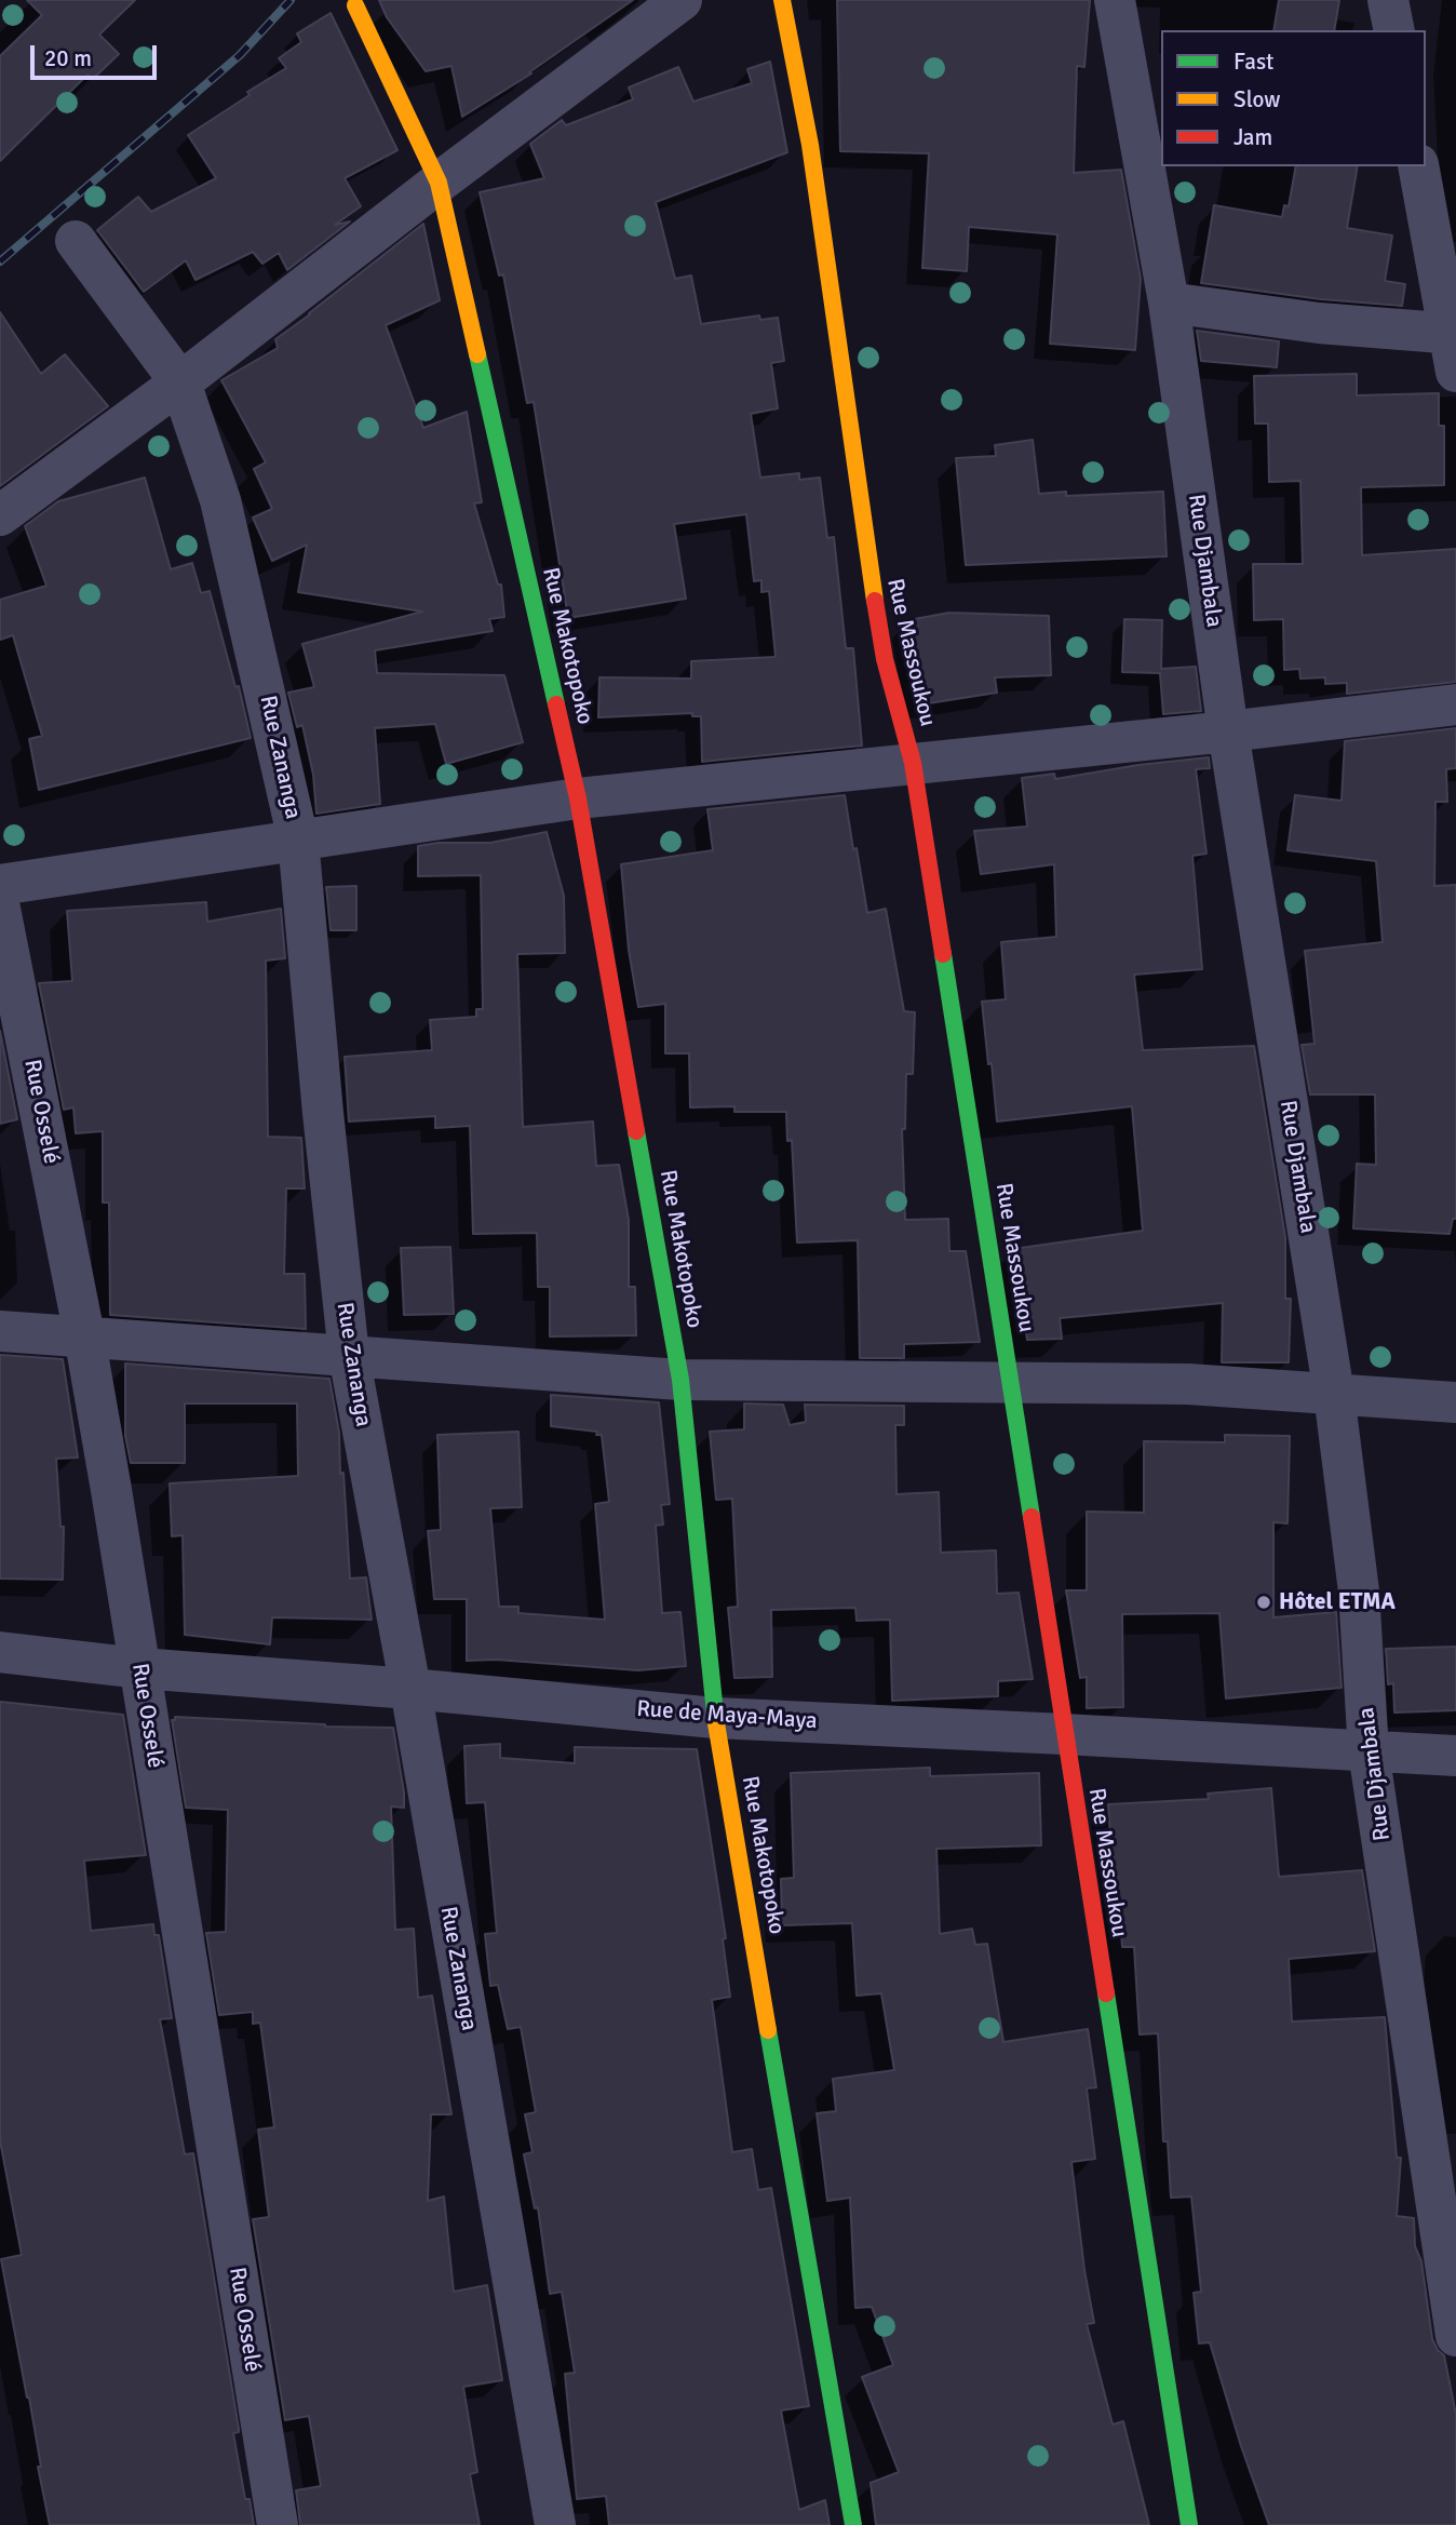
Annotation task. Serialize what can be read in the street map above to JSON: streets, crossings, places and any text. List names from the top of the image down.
{
  "streets": {
    "street": [
      "Rue Djambala",
      "Rue Makotopoko",
      "Rue Massoukou",
      "Rue Zananga",
      "Rue Osselé",
      "Rue de Maya-Maya"
    ]
  },
  "crossings": [
    ["Rue Djambala", "Rue de Maya-Maya"],
    ["Rue Makotopoko", "Rue de Maya-Maya"],
    ["Rue Massoukou", "Rue de Maya-Maya"],
    ["Rue Zananga", "Rue de Maya-Maya"],
    ["Rue Osselé", "Rue de Maya-Maya"]
  ],
  "places": ["Hôtel ETMA"],
  "legend": ["Fast", "Slow", "Jam"],
  "scale_bar": "20 m"
}
